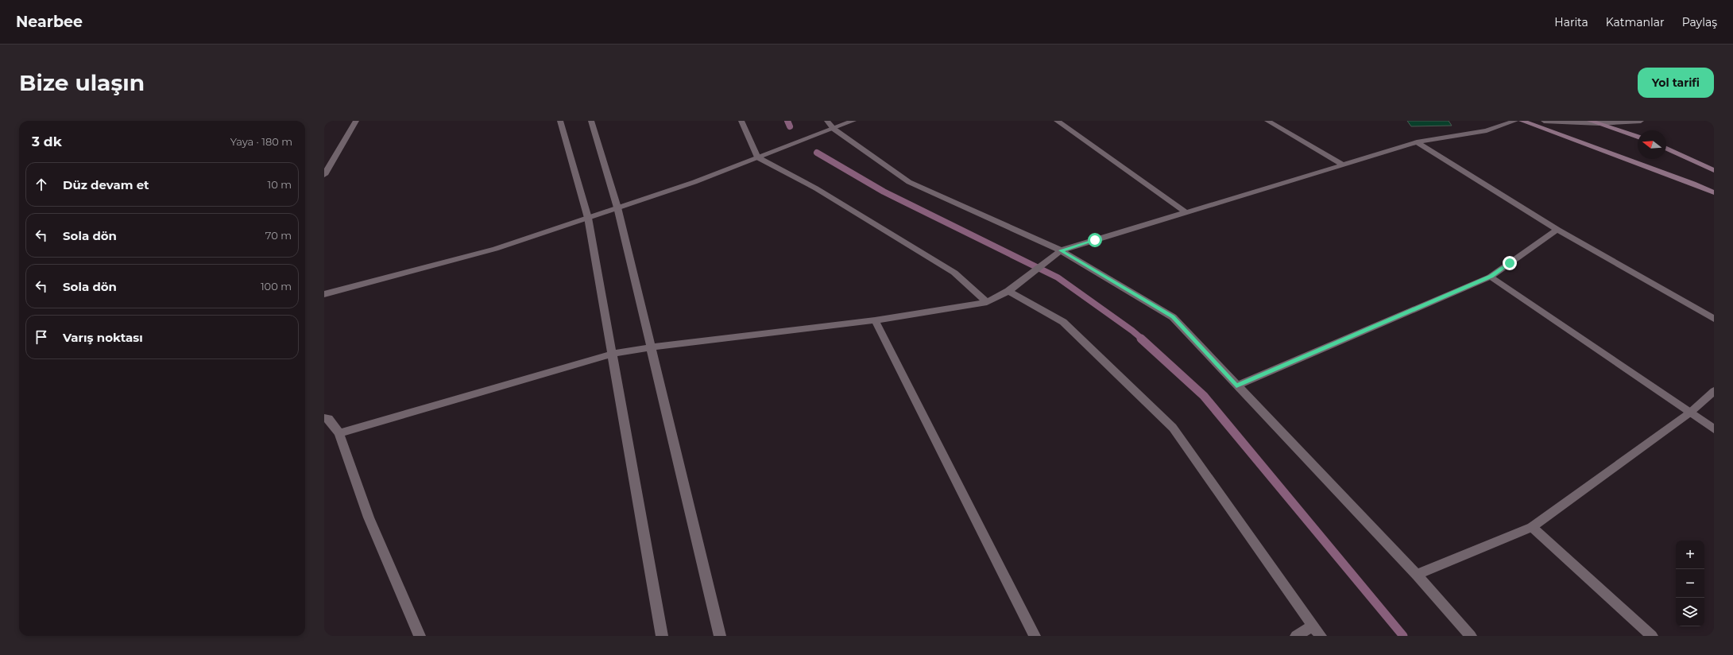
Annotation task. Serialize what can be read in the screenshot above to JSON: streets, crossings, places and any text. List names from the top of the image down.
{
  "north": "left",
  "page": {
    "header": "Nearbee",
    "nav": ["Harita", "Katmanlar", "Paylaş"],
    "buttons": "Yol tarifi",
    "title": "Bize ulaşın",
    "heading": ["3 dk", "Yaya · 180 m"],
    "list": [
      ["Düz devam et", "10 m"],
      ["Sola dön", "70 m"],
      ["Sola dön", "100 m"],
      "Varış noktası"
    ],
    "map_buttons": ["+", "−"]
  }
}
